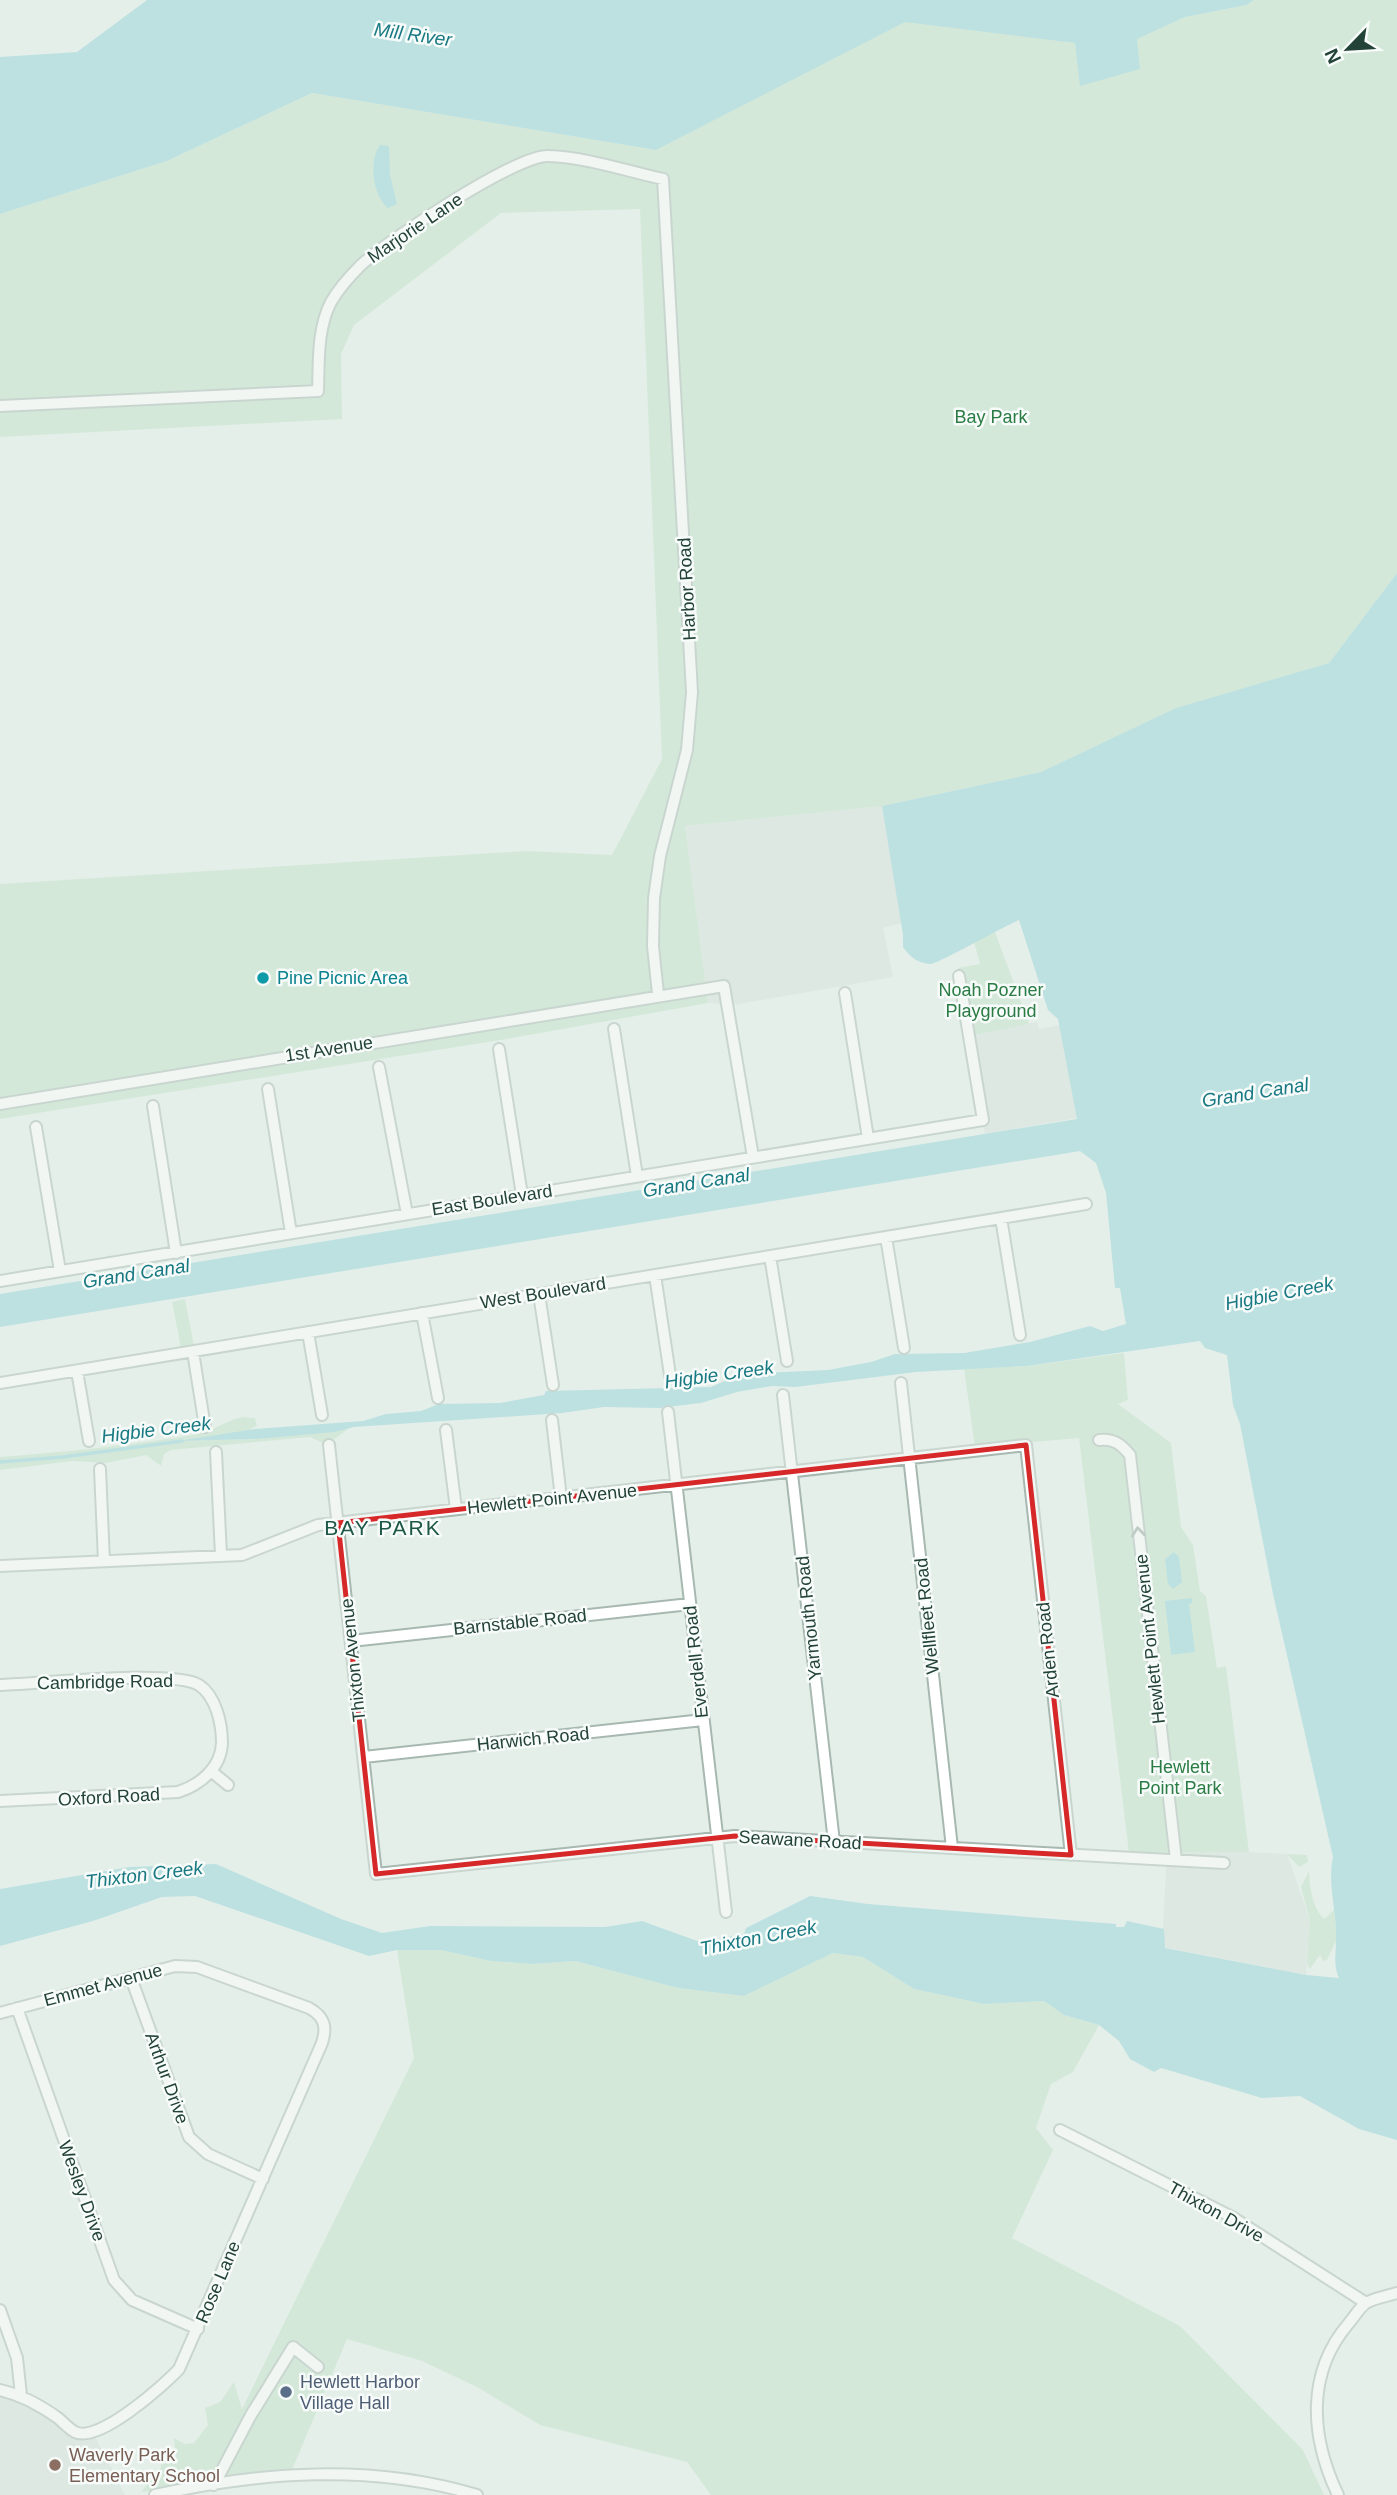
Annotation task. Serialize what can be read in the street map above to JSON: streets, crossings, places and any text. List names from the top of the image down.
{
  "streets": {
    "street": [
      "Marjorie Lane",
      "Harbor Road",
      "1st Avenue",
      "East Boulevard",
      "West Boulevard",
      "Hewlett Point Avenue",
      "Wellfleet Road",
      "Yarmouth Road",
      "Barnstable Road",
      "Arden Road",
      "Thixton Avenue",
      "Everdell Road",
      "Cambridge Road",
      "Harwich Road",
      "Oxford Road",
      "Seawane Road",
      "Emmet Avenue",
      "Arthur Drive",
      "Wesley Drive",
      "Thixton Drive",
      "Rose Lane"
    ]
  },
  "crossings": [
    ["Marjorie Lane", "Harbor Road"],
    ["Harbor Road", "1st Avenue"],
    ["1st Avenue", "East Boulevard"],
    ["Hewlett Point Avenue", "Wellfleet Road"],
    ["Hewlett Point Avenue", "Yarmouth Road"],
    ["Hewlett Point Avenue", "Arden Road"],
    ["Hewlett Point Avenue", "Thixton Avenue"],
    ["Hewlett Point Avenue", "Everdell Road"],
    ["Hewlett Point Avenue", "Seawane Road"],
    ["Wellfleet Road", "Seawane Road"],
    ["Yarmouth Road", "Seawane Road"],
    ["Barnstable Road", "Thixton Avenue"],
    ["Barnstable Road", "Everdell Road"],
    ["Arden Road", "Seawane Road"],
    ["Thixton Avenue", "Harwich Road"],
    ["Thixton Avenue", "Seawane Road"],
    ["Everdell Road", "Harwich Road"],
    ["Everdell Road", "Seawane Road"],
    ["Cambridge Road", "Oxford Road"],
    ["Emmet Avenue", "Arthur Drive"],
    ["Emmet Avenue", "Wesley Drive"],
    ["Emmet Avenue", "Rose Lane"],
    ["Arthur Drive", "Rose Lane"],
    ["Wesley Drive", "Rose Lane"]
  ],
  "districts": ["BAY PARK"],
  "water": [
    "Mill River",
    "Grand Canal",
    "Higbie Creek",
    "Thixton Creek"
  ],
  "parks": ["Bay Park", "Noah Pozner Playground", "Hewlett Point Park"],
  "places": ["Pine Picnic Area", "Hewlett Harbor Village Hall", "Waverly Park Elementary School"],
  "north": "bottom left"
}
